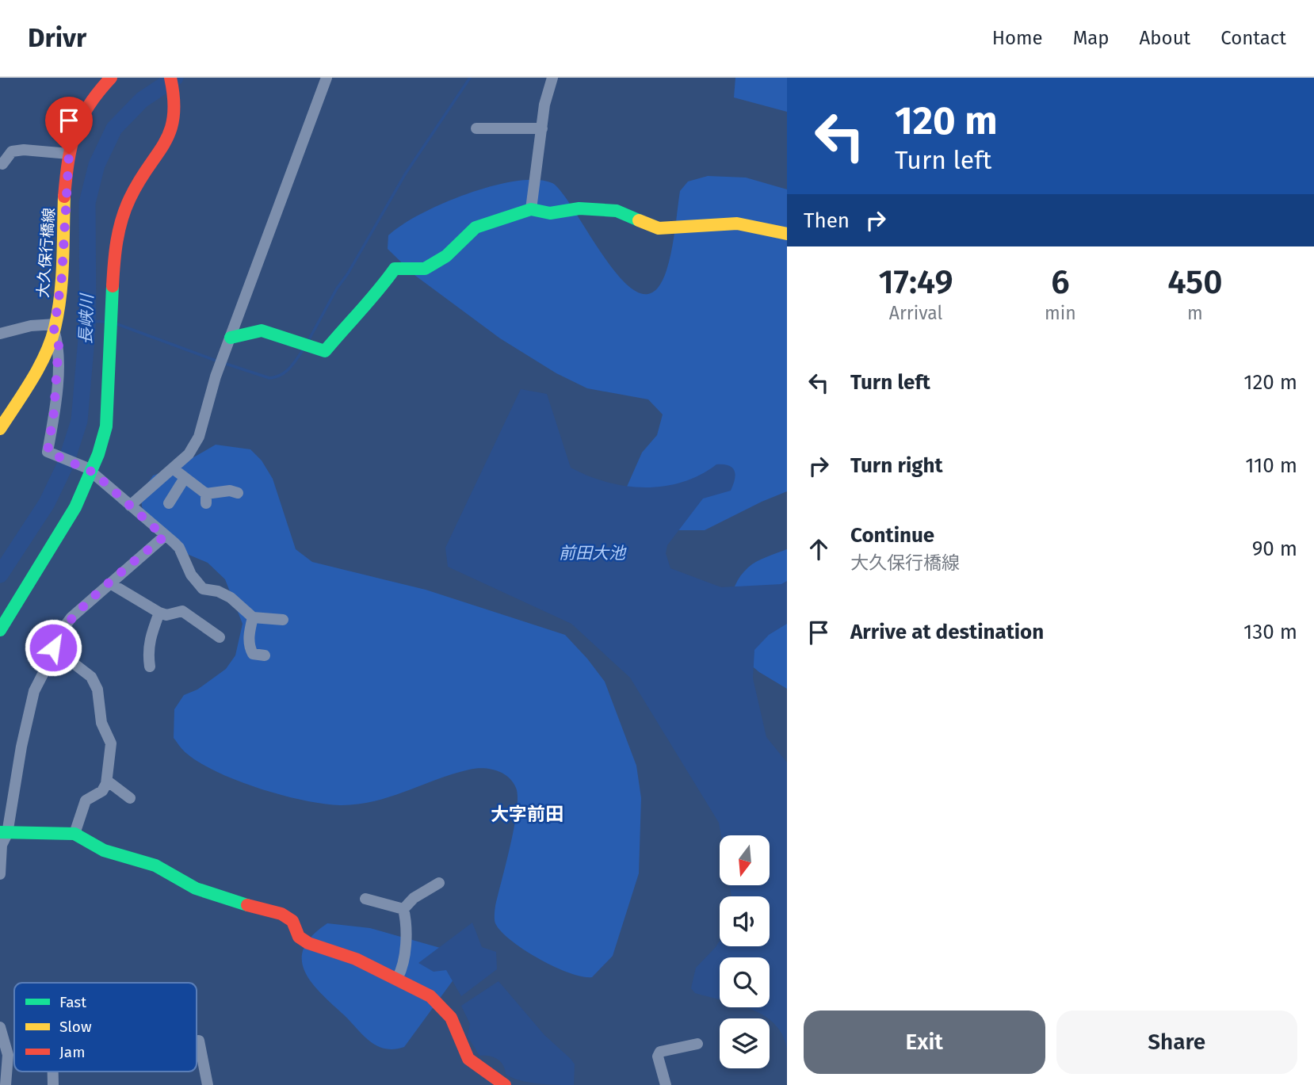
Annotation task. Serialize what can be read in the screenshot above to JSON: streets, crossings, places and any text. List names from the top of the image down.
{
  "streets": {
    "street": ["大久保行橋線"]
  },
  "districts": ["大字前田"],
  "water": ["長峡川", "前田大池"],
  "legend": ["Fast", "Slow", "Jam"],
  "north": "bottom",
  "page": {
    "header": "Drivr",
    "nav": [
      "Home",
      "Map",
      "About",
      "Contact"
    ],
    "turn": ["120 m", "Turn left"],
    "then": "Then",
    "eta": [
      "17:49",
      "Arrival",
      "6",
      "min",
      "450",
      "m"
    ],
    "list": [
      {
        "name": "Turn left",
        "value": "120 m"
      },
      {
        "name": "Turn right",
        "value": "110 m"
      },
      {
        "name": "Continue",
        "note": "大久保行橋線",
        "value": "90 m"
      },
      {
        "name": "Arrive at destination",
        "value": "130 m"
      }
    ],
    "buttons": ["Exit", "Share"]
  }
}
